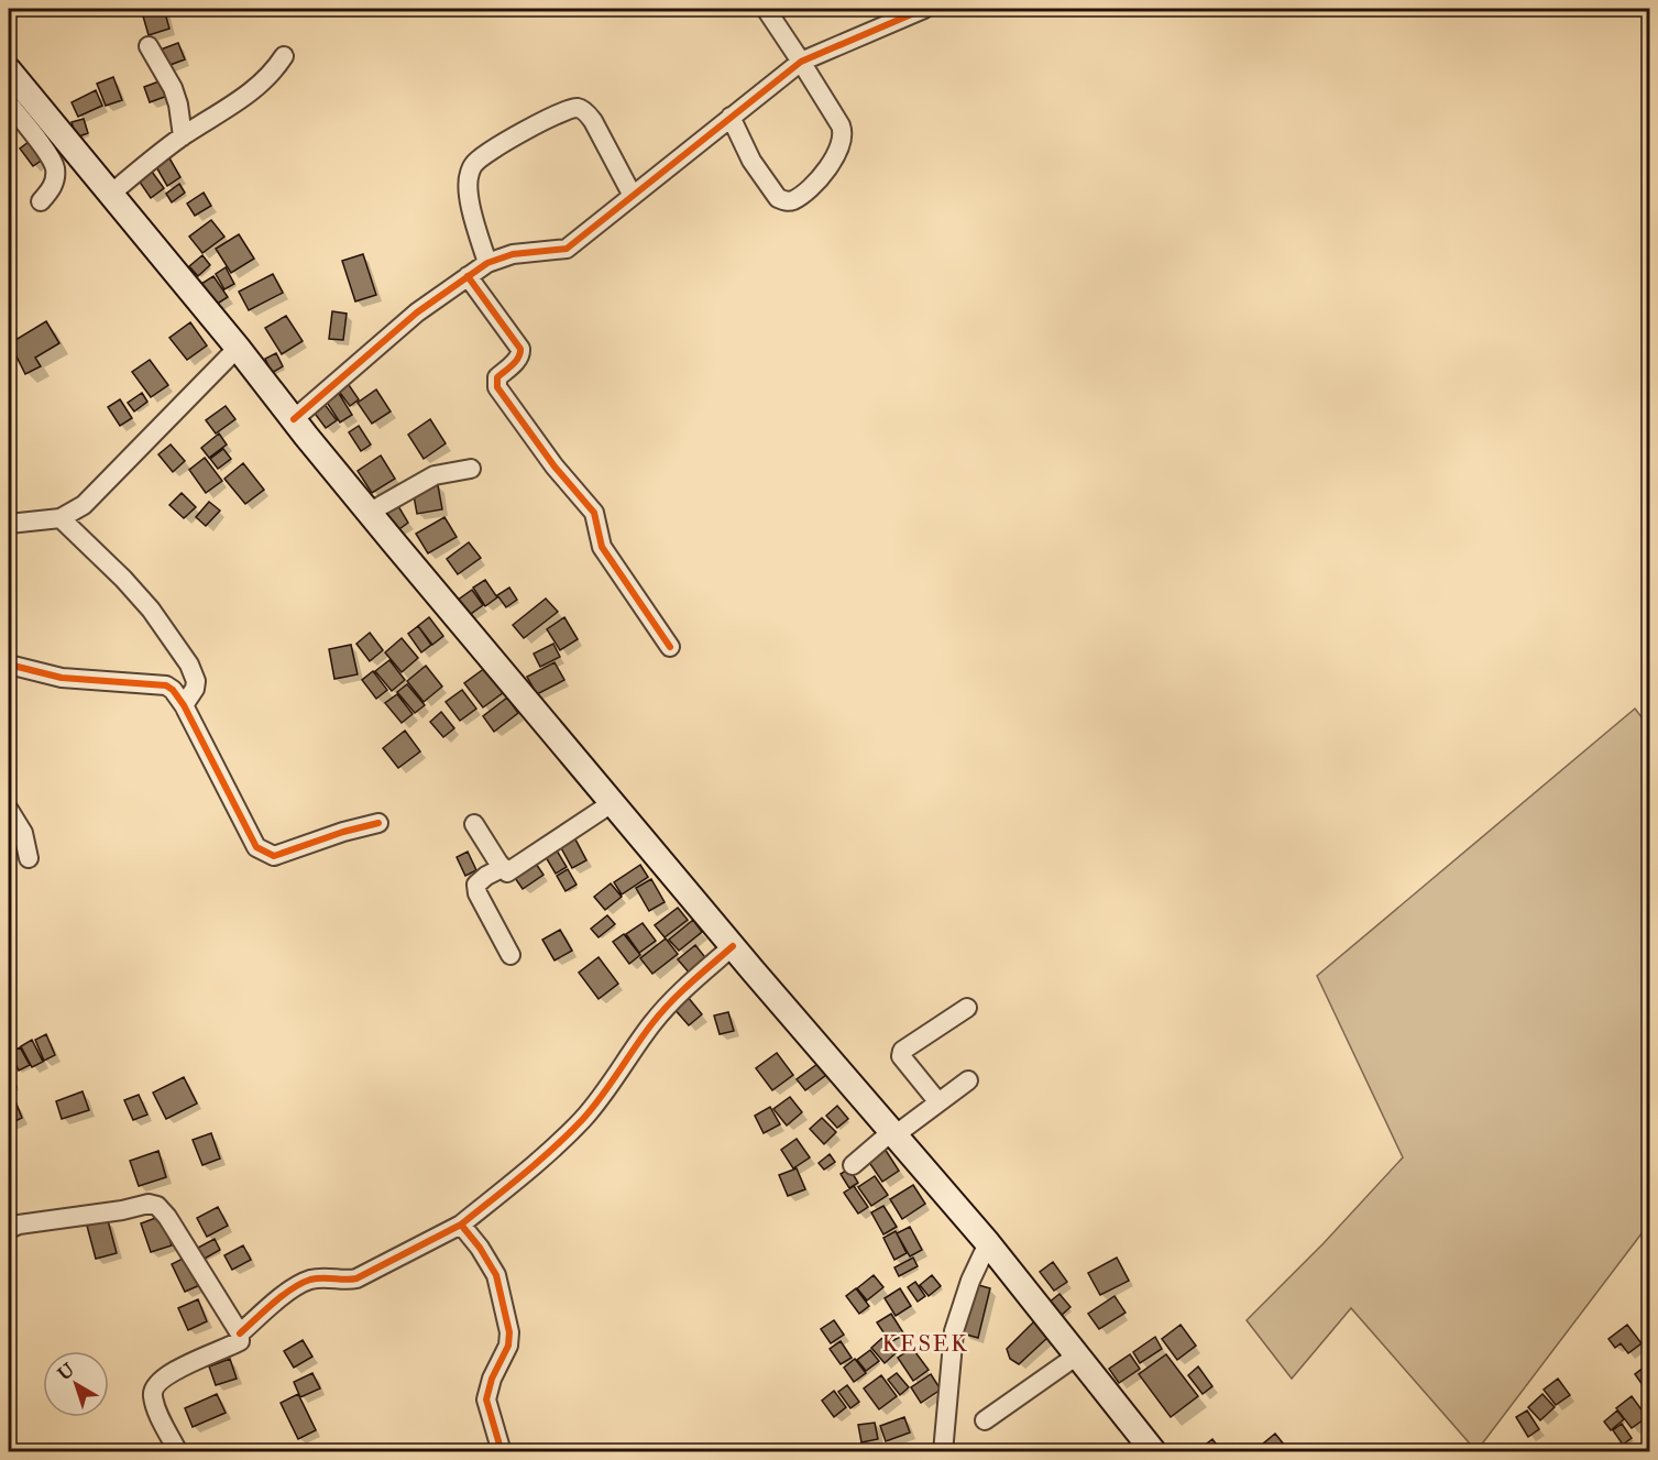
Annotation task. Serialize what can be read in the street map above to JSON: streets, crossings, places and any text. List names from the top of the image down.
{
  "districts": ["KESEK"],
  "north": "top left"
}
